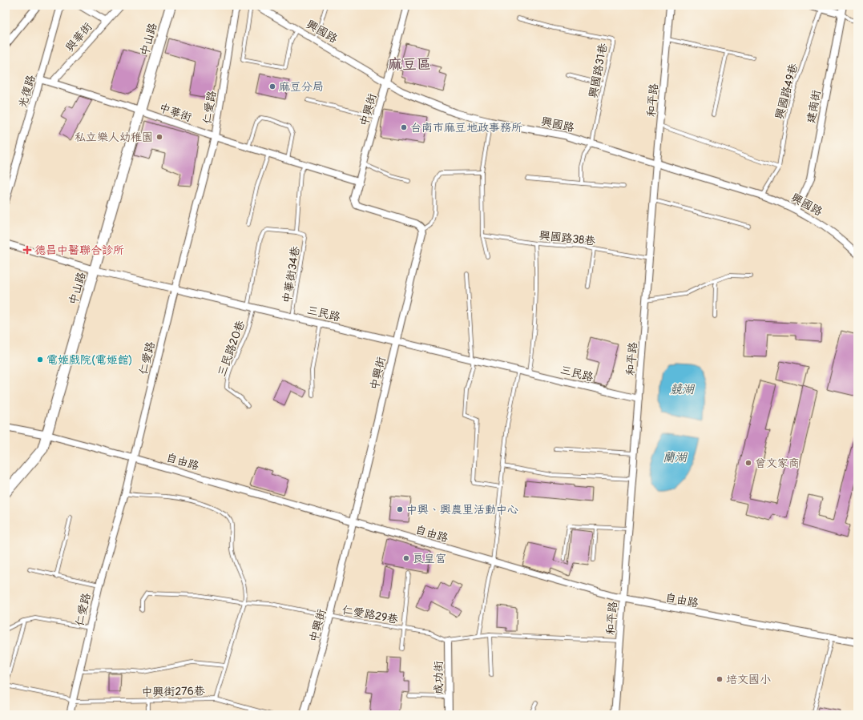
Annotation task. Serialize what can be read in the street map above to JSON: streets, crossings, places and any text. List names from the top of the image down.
{
  "streets": {
    "main road": ["中山路"],
    "street": [
      "興國路",
      "與華街",
      "光復路",
      "和平路",
      "建南街",
      "仁愛路",
      "中興街",
      "中華街",
      "三民路",
      "自由路",
      "成功街"
    ],
    "lane": [
      "興國路31巷",
      "興國路49巷",
      "興國路38巷",
      "中華街34巷",
      "三民路20巷",
      "仁愛路29巷",
      "中興街276巷"
    ]
  },
  "crossings": [
    ["興國路", "興國路31巷"],
    ["興國路", "興國路49巷"],
    ["興國路", "和平路"],
    ["興國路", "建南街"],
    ["興國路", "中興街"],
    ["與華街", "中華街"],
    ["中山路", "中華街"],
    ["中山路", "三民路"],
    ["中山路", "自由路"],
    ["光復路", "中華街"],
    ["和平路", "興國路38巷"],
    ["和平路", "三民路"],
    ["和平路", "自由路"],
    ["仁愛路", "中華街"],
    ["仁愛路", "三民路"],
    ["仁愛路", "自由路"],
    ["仁愛路", "中興街276巷"],
    ["中興街", "中華街"],
    ["中興街", "三民路"],
    ["中興街", "自由路"],
    ["中興街", "仁愛路29巷"],
    ["中華街", "中華街34巷"],
    ["中華街34巷", "三民路"],
    ["中華街34巷", "三民路20巷"],
    ["三民路", "三民路20巷"],
    ["仁愛路29巷", "成功街"]
  ],
  "districts": ["麻豆區"],
  "water": ["競湖", "蘭湖"],
  "places": {
    "other": [
      "麻豆分局",
      "台南市麻豆地政事務所",
      "私立樂人幼稚園",
      "電姬戲院(電姬館)",
      "曾文家商",
      "中興、興農里活動中心",
      "良皇宮",
      "培文國小"
    ],
    "health": ["德昌中醫聯合診所"]
  }
}
